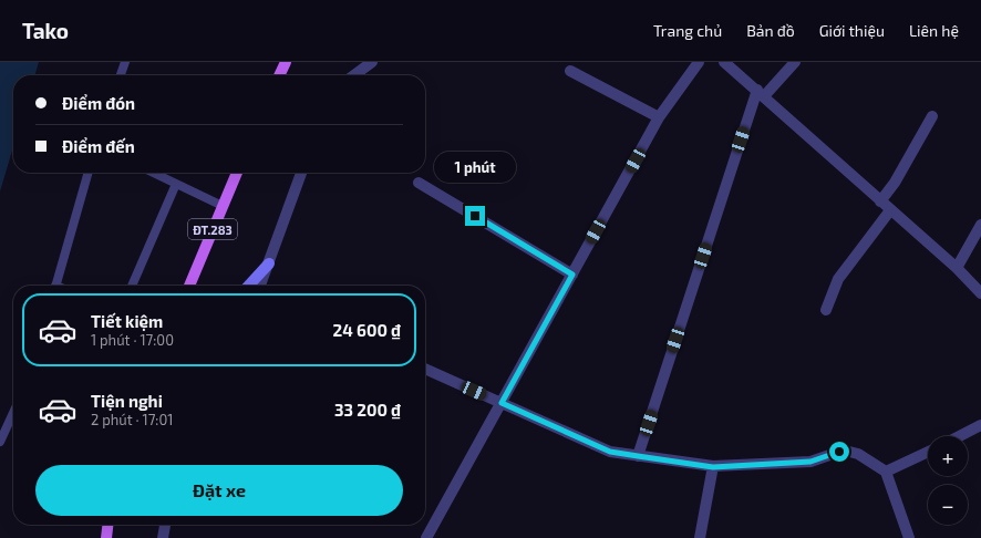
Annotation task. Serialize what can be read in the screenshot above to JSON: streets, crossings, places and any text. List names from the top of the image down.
{
  "streets": {
    "main road": ["ĐT.283"]
  },
  "page": {
    "header": "Tako",
    "nav": [
      "Trang chủ",
      "Bản đồ",
      "Giới thiệu",
      "Liên hệ"
    ],
    "banner": ["Điểm đón", "Điểm đến"],
    "bubble": "1 phút",
    "list": [
      {
        "name": "Tiết kiệm",
        "note": "1 phút · 17:00",
        "value": "24 600 ₫"
      },
      {
        "name": "Tiện nghi",
        "note": "2 phút · 17:01",
        "value": "33 200 ₫"
      }
    ],
    "map_buttons": ["+", "−"],
    "buttons": "Đặt xe"
  }
}
